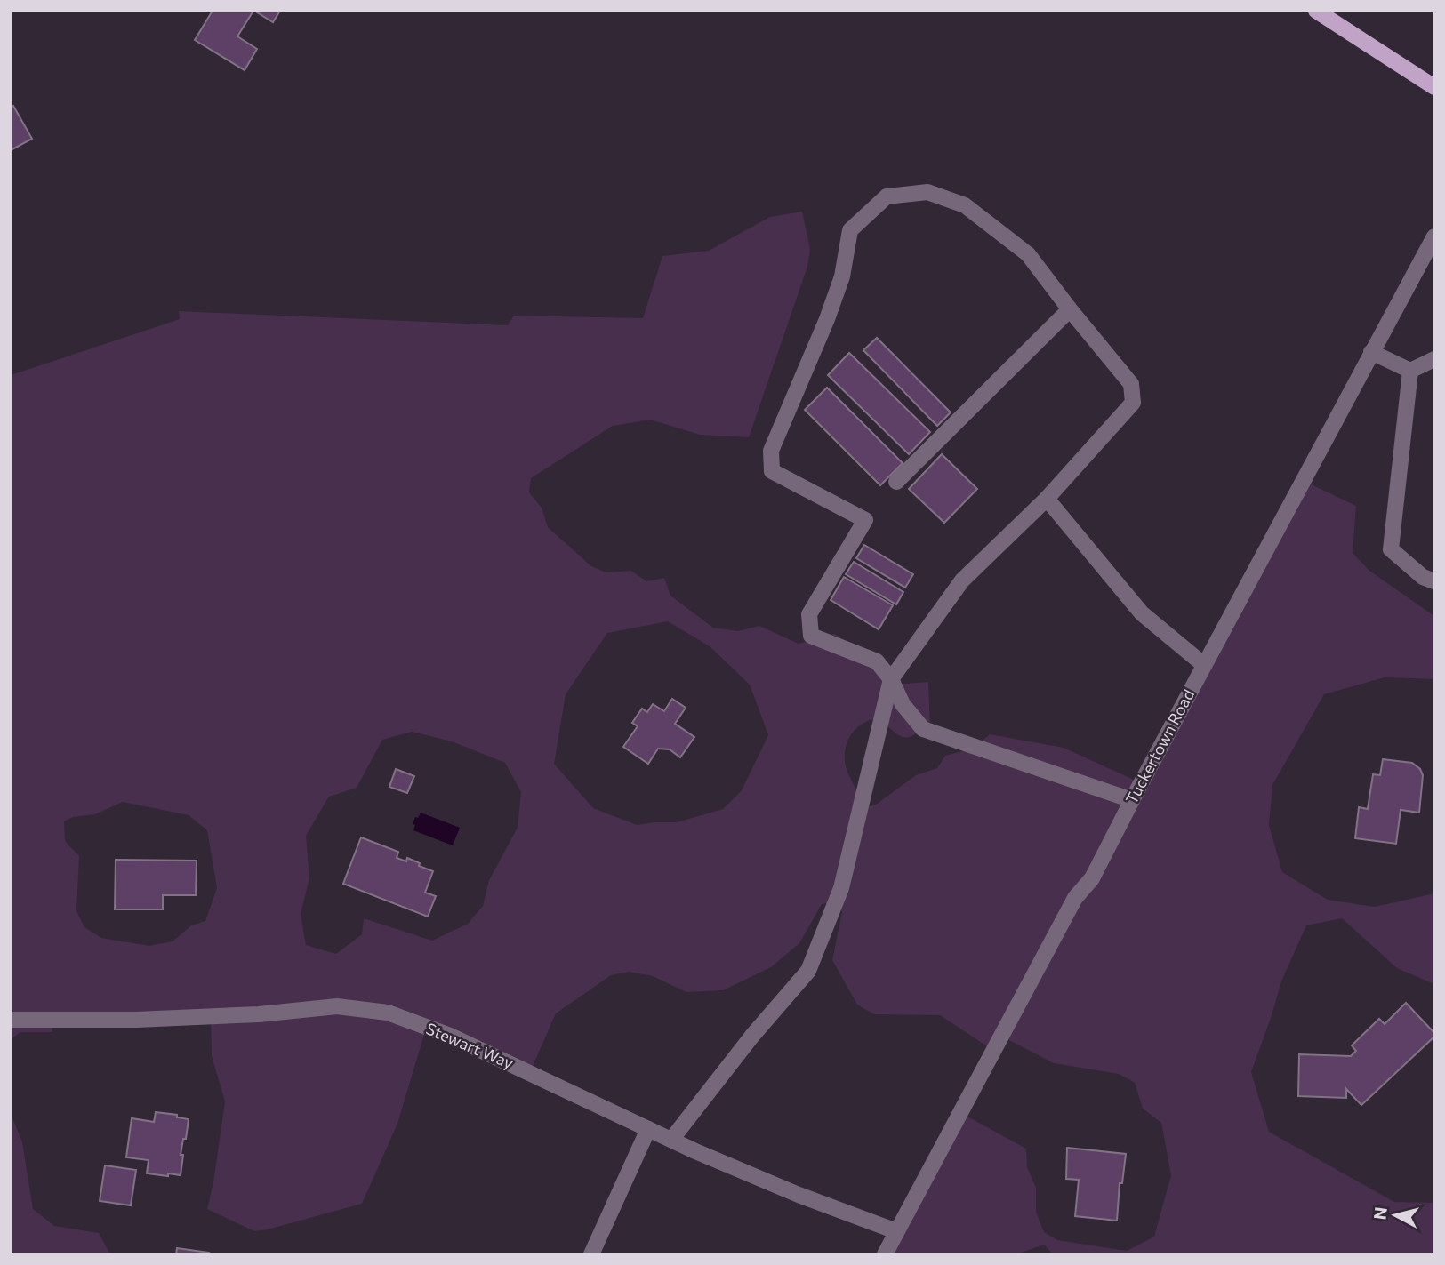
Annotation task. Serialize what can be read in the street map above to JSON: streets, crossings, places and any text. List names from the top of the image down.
{
  "streets": {
    "street": ["Tuckertown Road", "Stewart Way"]
  },
  "crossings": [
    ["Tuckertown Road", "Stewart Way"]
  ],
  "north": "left"
}
